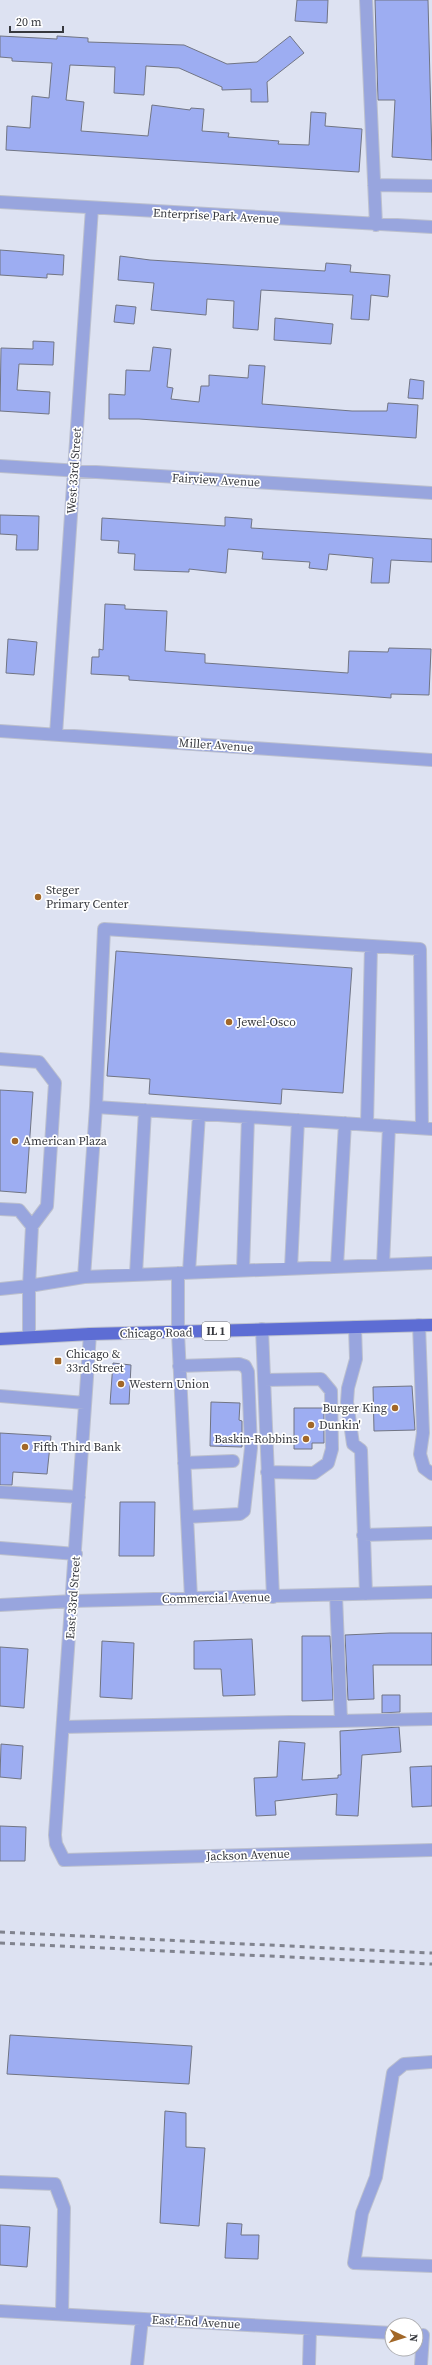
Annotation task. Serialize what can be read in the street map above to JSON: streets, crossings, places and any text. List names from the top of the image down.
{
  "streets": {
    "main road": ["IL 1", "Chicago Road"],
    "street": [
      "Enterprise Park Avenue",
      "West 33rd Street",
      "Fairview Avenue",
      "Miller Avenue",
      "East 33rd Street",
      "Commercial Avenue",
      "Jackson Avenue",
      "East End Avenue"
    ]
  },
  "crossings": [
    ["Enterprise Park Avenue", "West 33rd Street"],
    ["West 33rd Street", "Fairview Avenue"],
    ["West 33rd Street", "Miller Avenue"],
    ["Chicago Road", "East 33rd Street"],
    ["East 33rd Street", "Commercial Avenue"],
    ["East 33rd Street", "Jackson Avenue"]
  ],
  "places": {
    "other": [
      "Steger Primary Center",
      "Jewel-Osco",
      "American Plaza",
      "Western Union",
      "Burger King",
      "Dunkin'",
      "Baskin-Robbins",
      "Fifth Third Bank"
    ],
    "transit": ["Chicago & 33rd Street"]
  },
  "scale_bar": "20 m",
  "north": "right"
}
